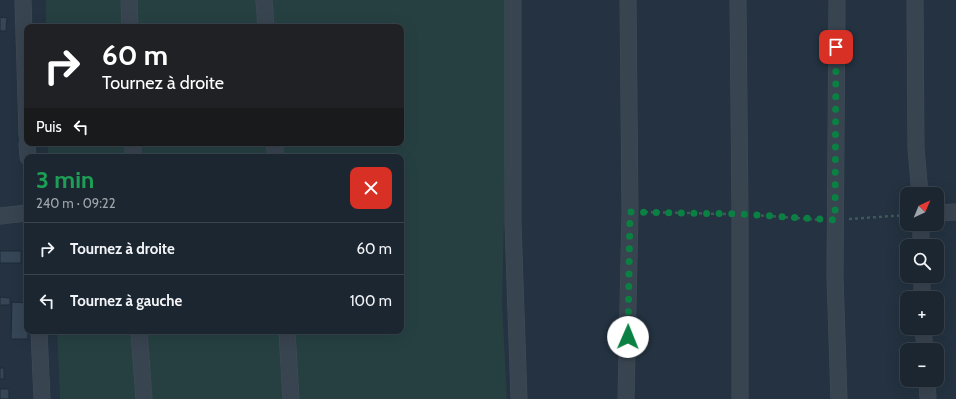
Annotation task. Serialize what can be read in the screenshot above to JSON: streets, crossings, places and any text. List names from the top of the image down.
{
  "north": "top right",
  "page": {
    "turn": ["60 m", "Tournez à droite"],
    "then": "Puis",
    "heading": ["3 min", "240 m · 09:22"],
    "map_buttons": ["+", "−"],
    "list": [
      {
        "name": "Tournez à droite",
        "value": "60 m"
      },
      {
        "name": "Tournez à gauche",
        "value": "100 m"
      }
    ]
  }
}
